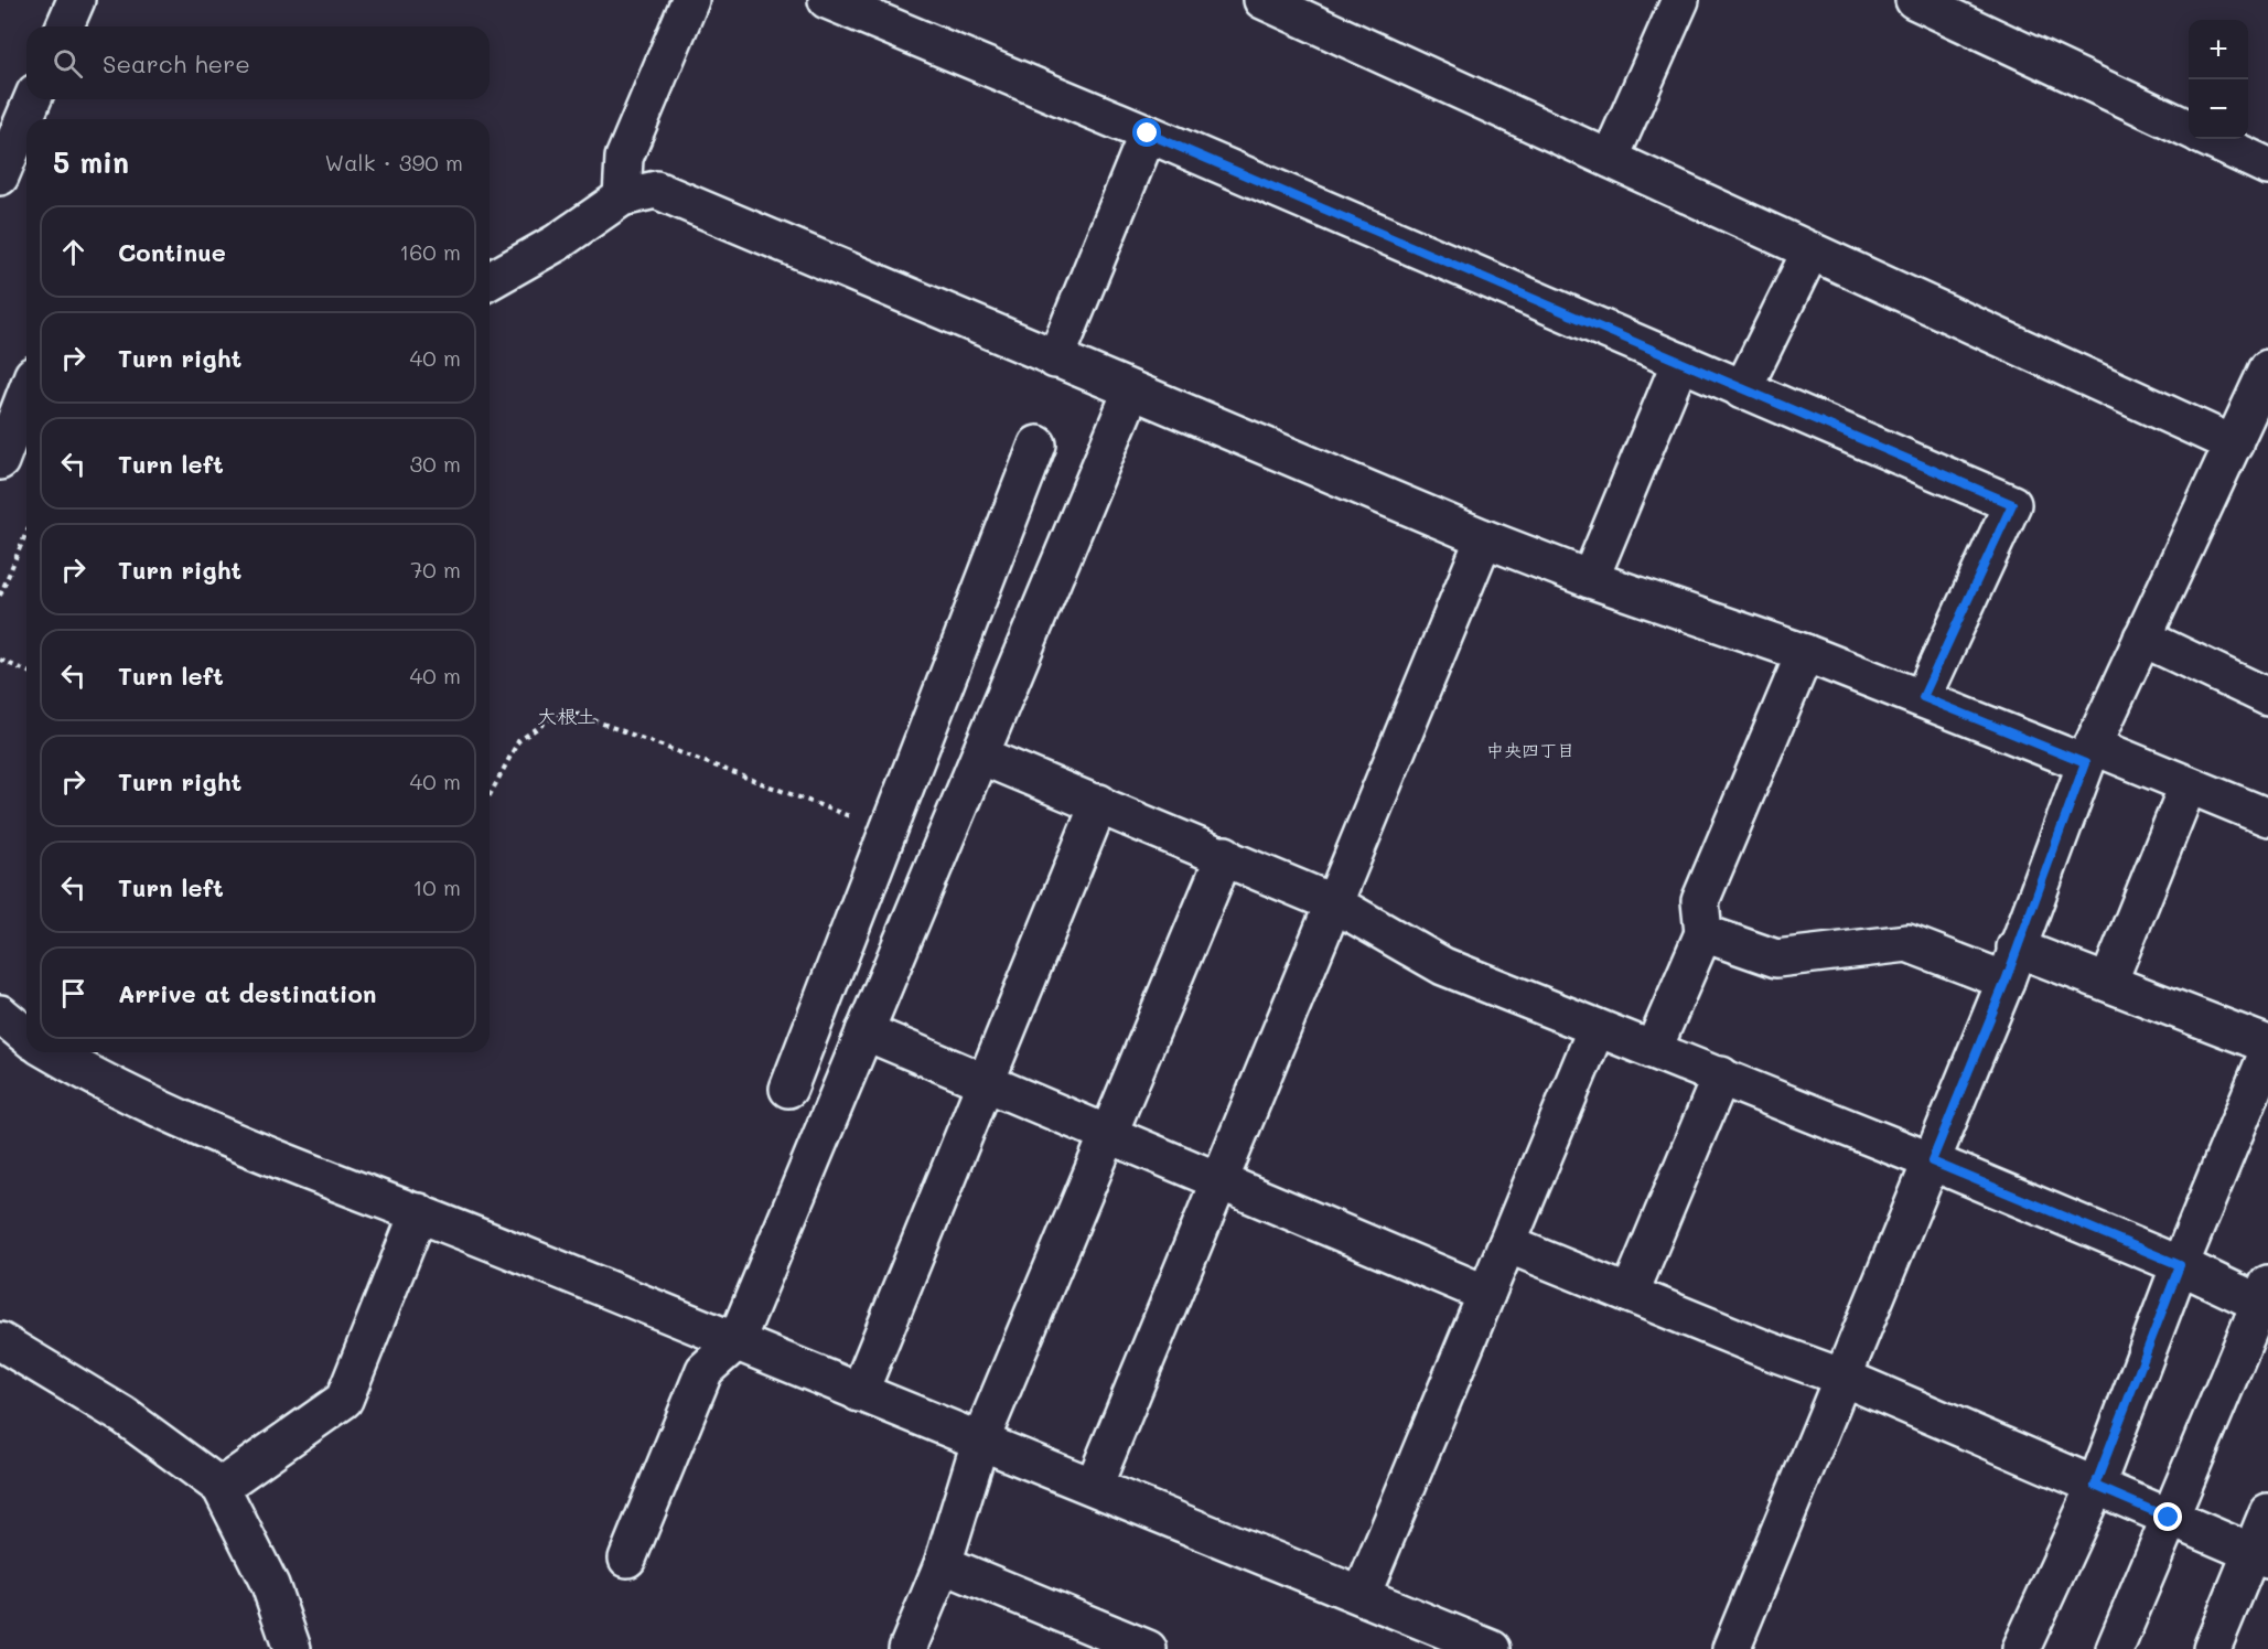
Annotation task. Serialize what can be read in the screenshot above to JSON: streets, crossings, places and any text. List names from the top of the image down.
{
  "districts": ["大根土", "中央四丁目"],
  "page": {
    "map_buttons": ["+", "−"],
    "search": "Search here",
    "heading": ["5 min", "Walk · 390 m"],
    "list": [
      ["Continue", "160 m"],
      ["Turn right", "40 m"],
      ["Turn left", "30 m"],
      ["Turn right", "70 m"],
      ["Turn left", "40 m"],
      ["Turn right", "40 m"],
      ["Turn left", "10 m"],
      "Arrive at destination"
    ]
  }
}
